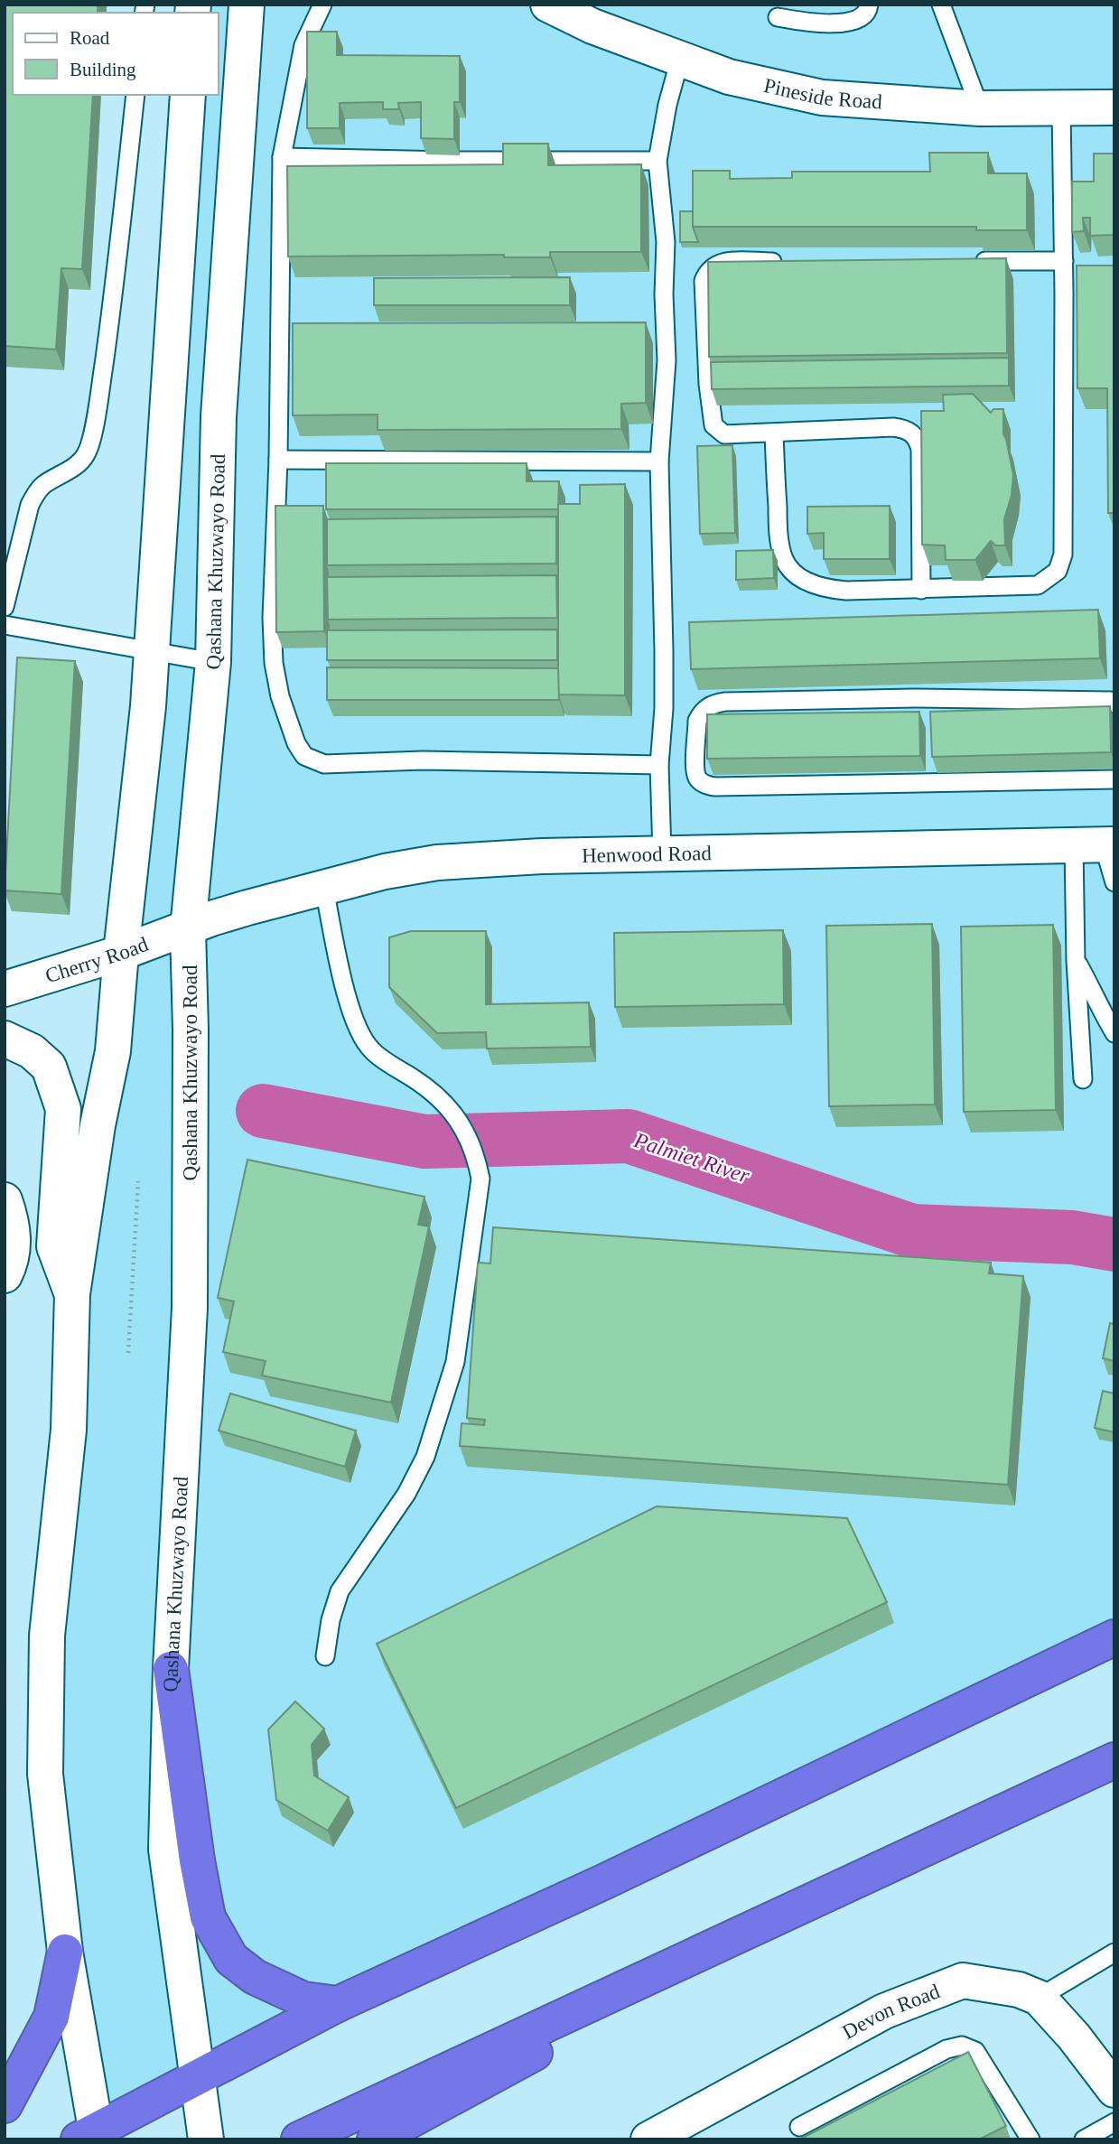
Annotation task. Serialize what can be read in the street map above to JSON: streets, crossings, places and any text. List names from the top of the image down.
{
  "streets": {
    "main road": [
      "Pineside Road",
      "Qashana Khuzwayo Road",
      "Henwood Road",
      "Cherry Road",
      "Devon Road"
    ]
  },
  "crossings": [
    ["Qashana Khuzwayo Road", "Henwood Road"],
    ["Qashana Khuzwayo Road", "Cherry Road"],
    ["Henwood Road", "Cherry Road"]
  ],
  "water": ["Palmiet River"],
  "legend": ["Road", "Building"]
}
